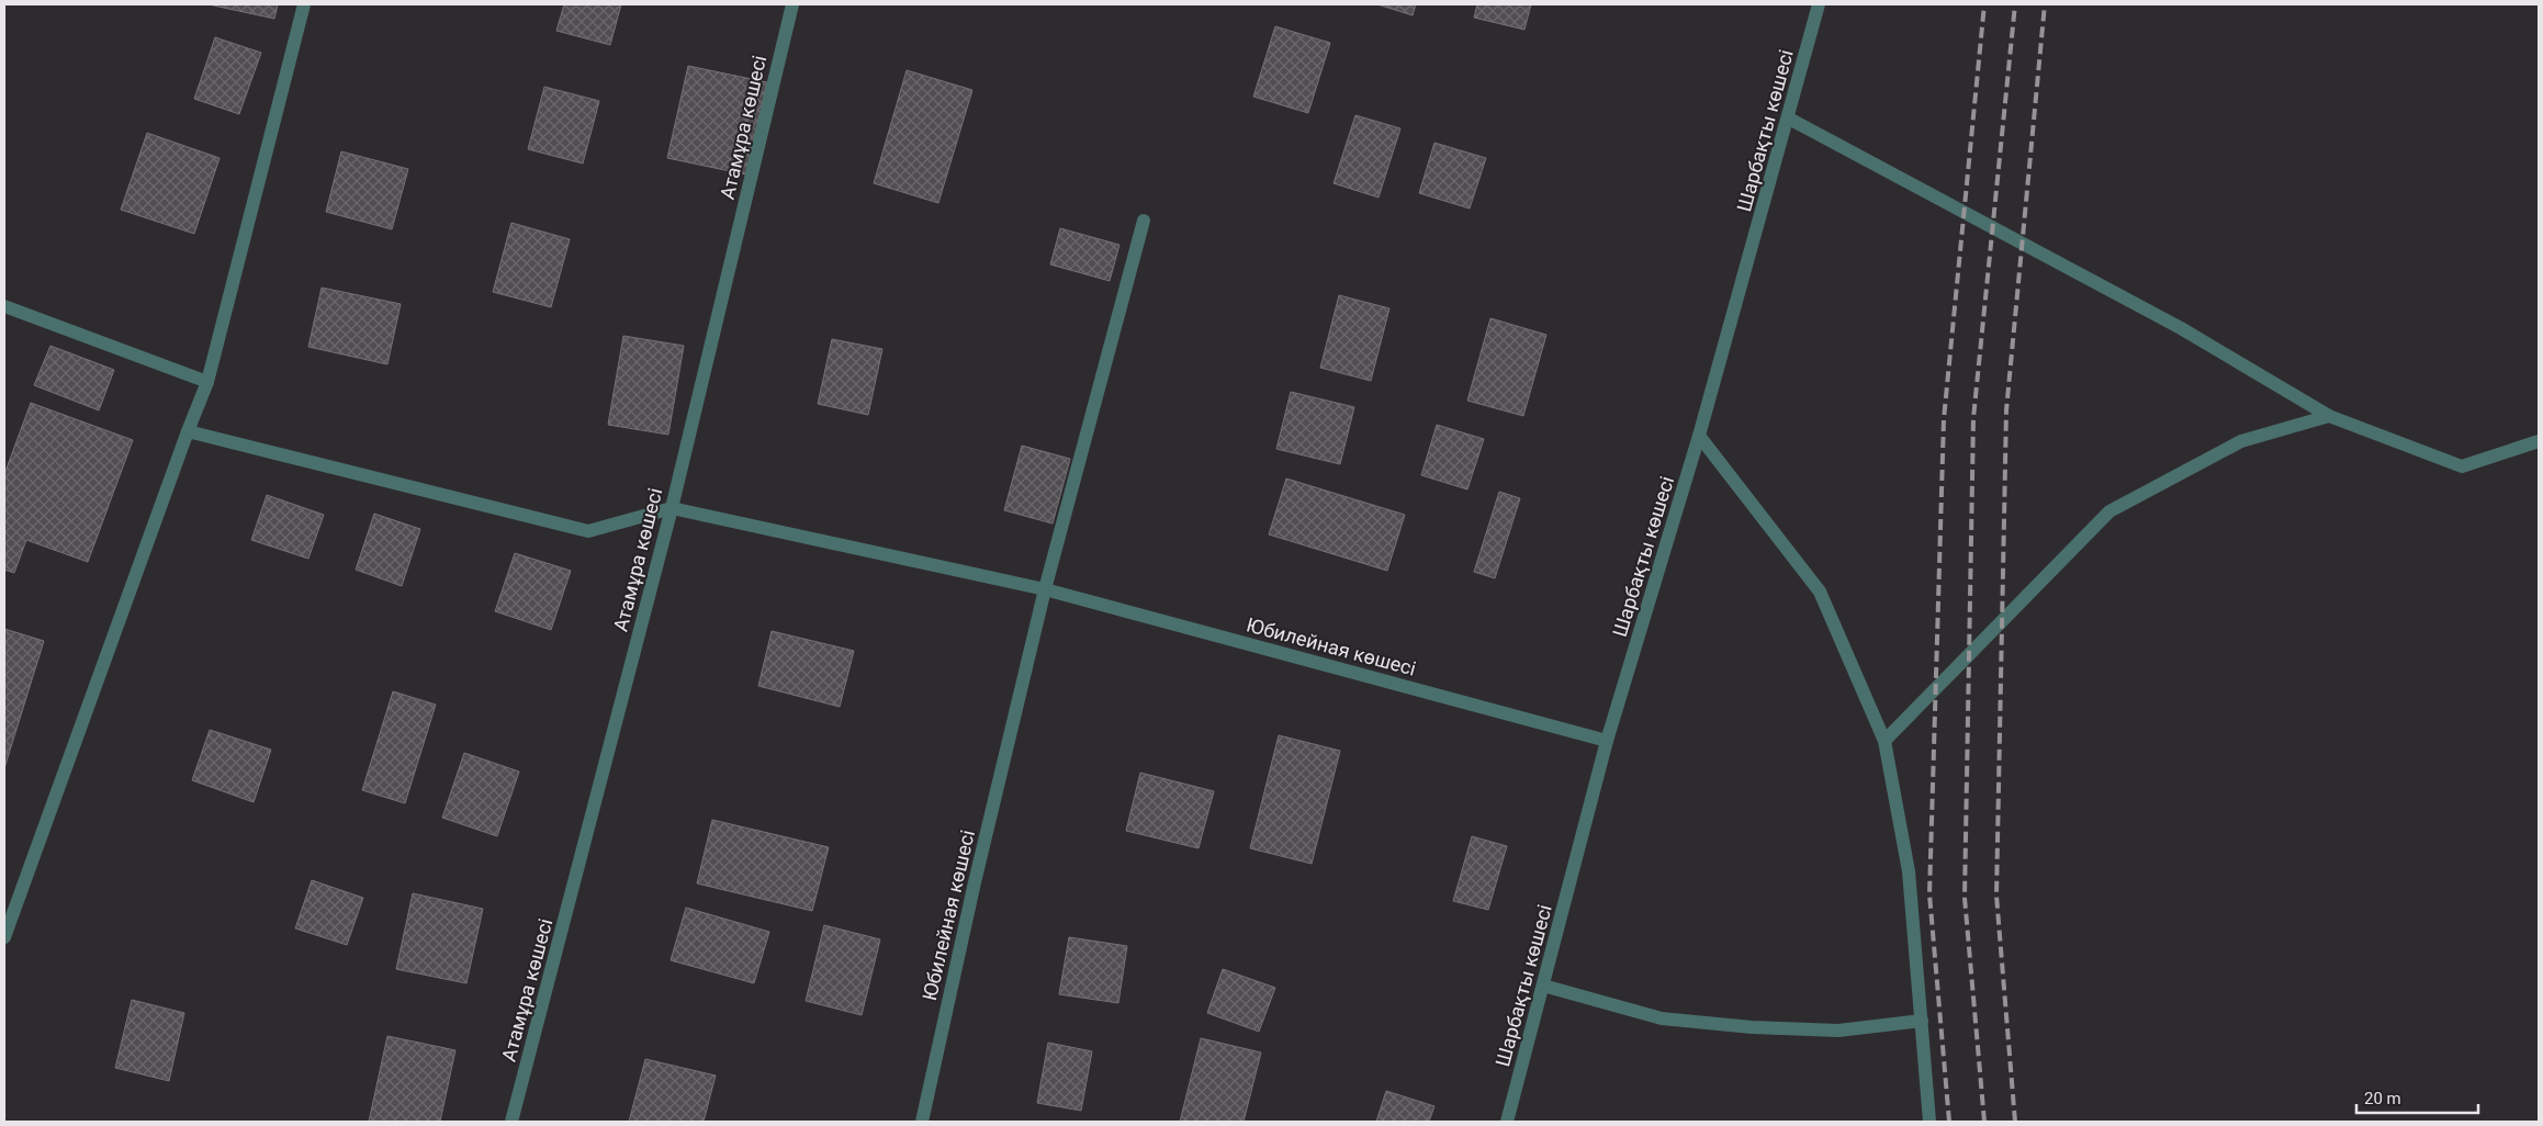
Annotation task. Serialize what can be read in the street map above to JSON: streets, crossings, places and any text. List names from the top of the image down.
{
  "streets": {
    "street": ["Атамұра көшесі", "Шарбақты көшесі", "Юбилейная көшесі"]
  },
  "crossings": [
    ["Атамұра көшесі", "Юбилейная көшесі"],
    ["Шарбақты көшесі", "Юбилейная көшесі"]
  ],
  "scale_bar": "20 m"
}
